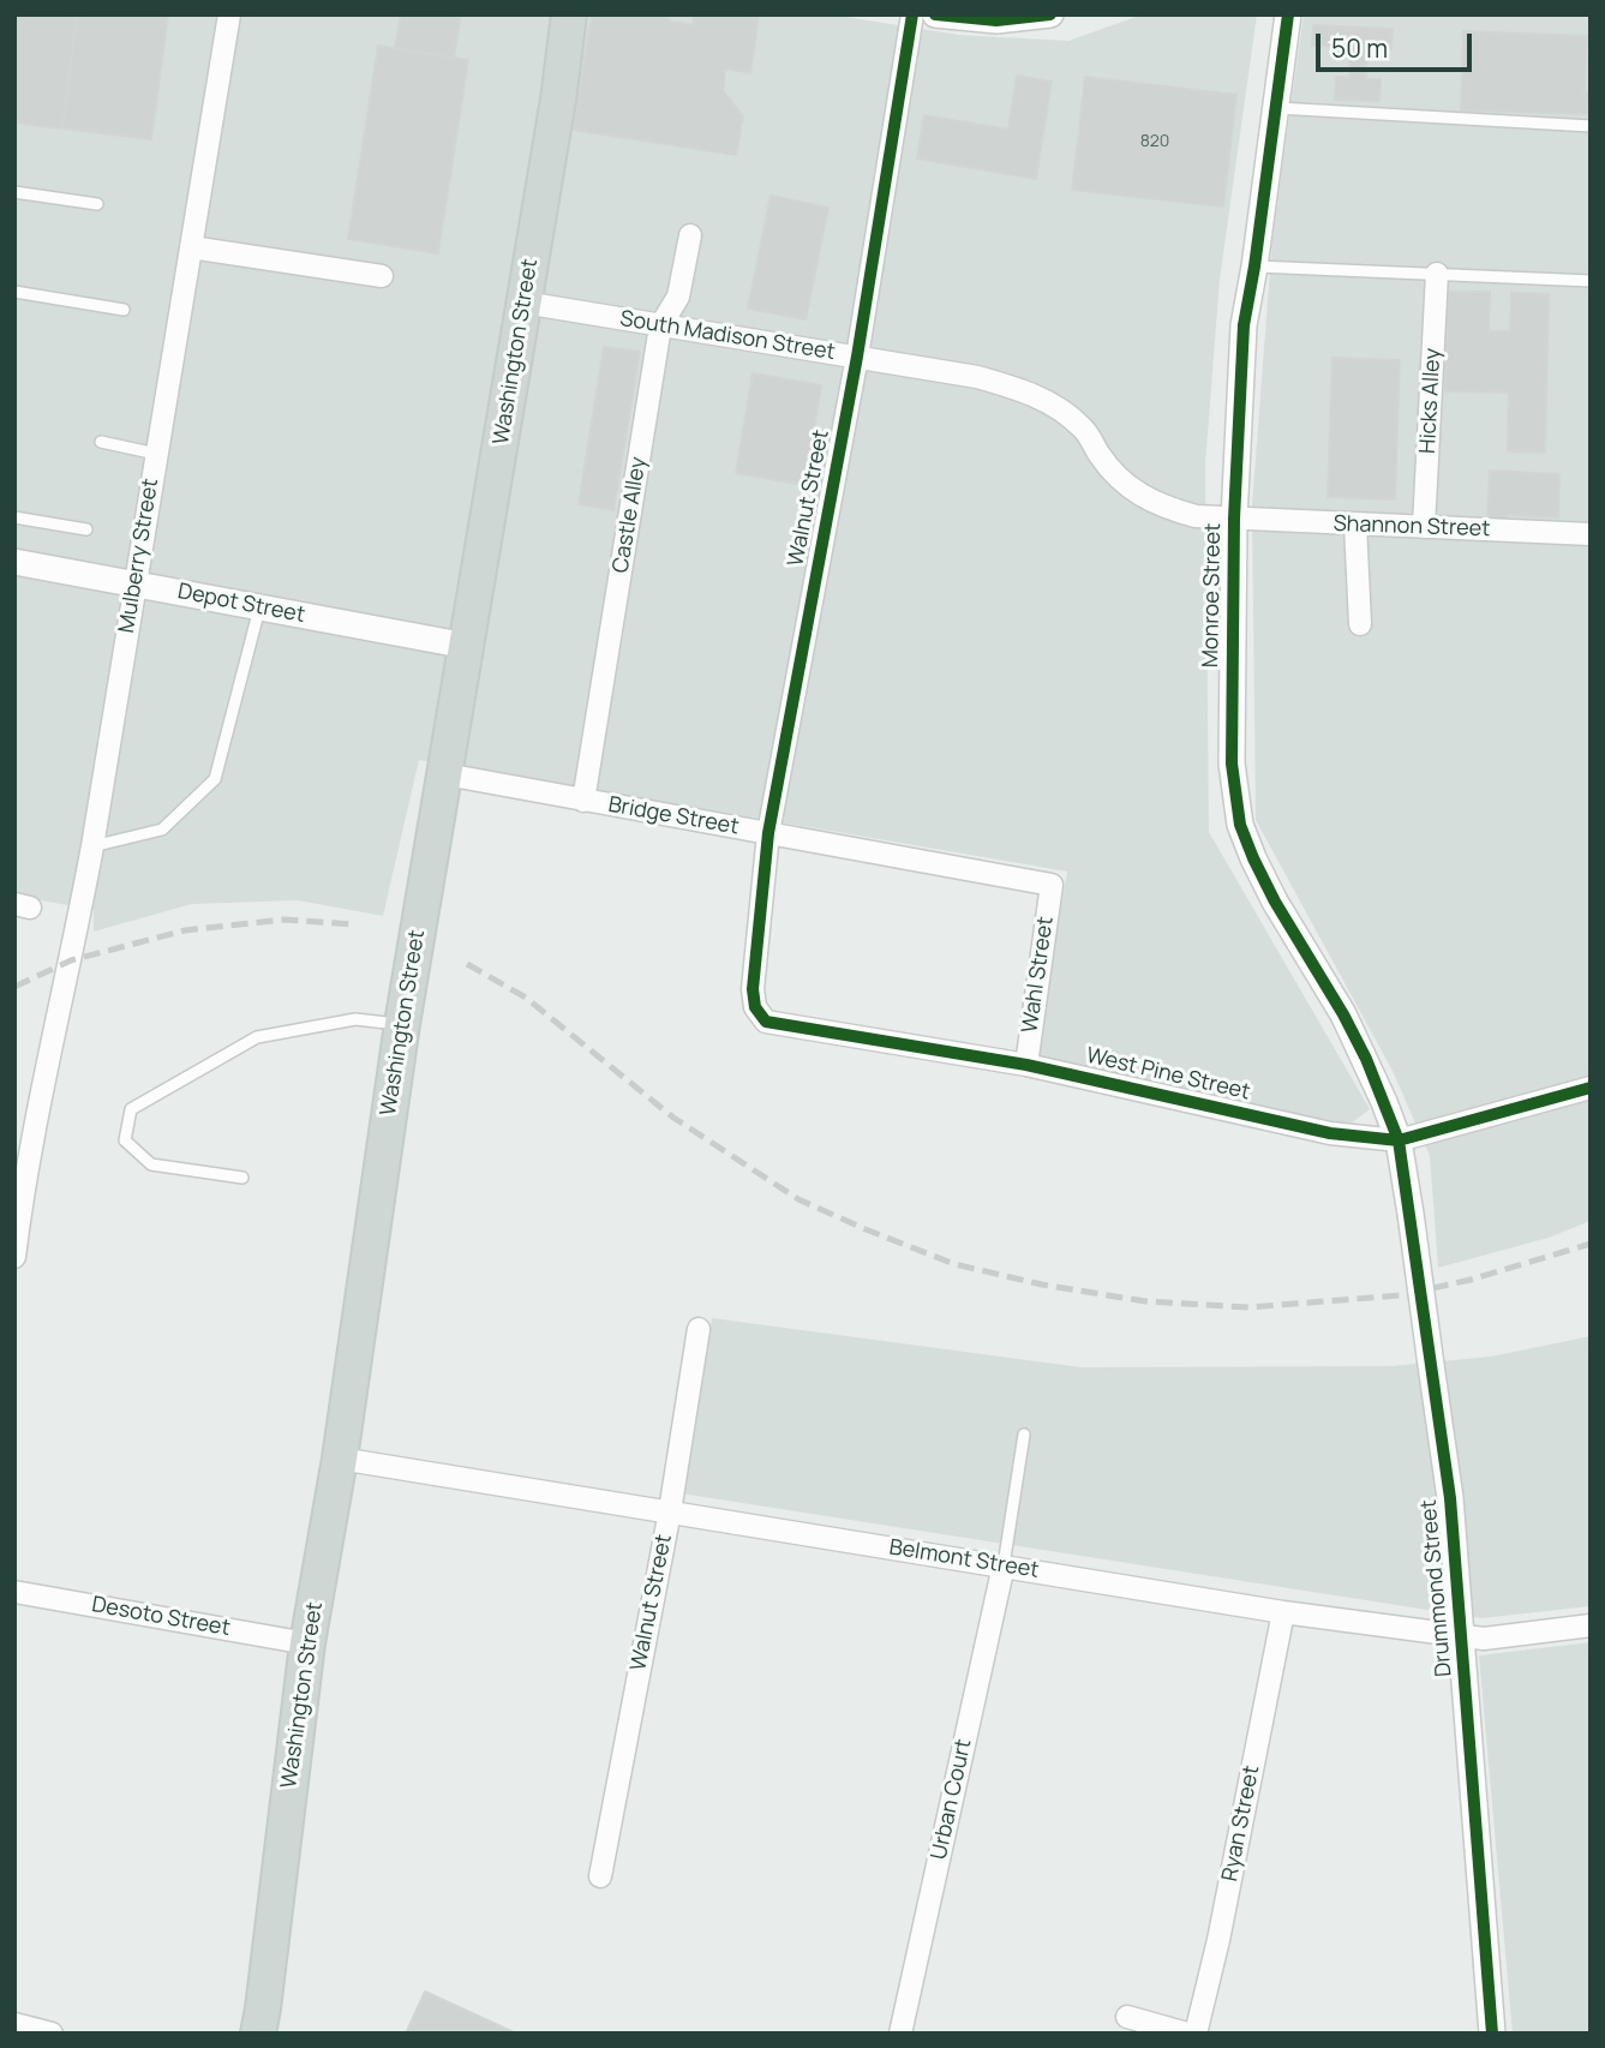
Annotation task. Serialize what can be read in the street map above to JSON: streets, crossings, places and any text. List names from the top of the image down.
{
  "streets": {
    "main road": ["Washington Street"],
    "street": [
      "South Madison Street",
      "Hicks Alley",
      "Walnut Street",
      "Castle Alley",
      "Shannon Street",
      "Mulberry Street",
      "Monroe Street",
      "Depot Street",
      "Bridge Street",
      "Wahl Street",
      "West Pine Street",
      "Belmont Street",
      "Drummond Street",
      "Desoto Street",
      "Urban Court",
      "Ryan Street"
    ]
  },
  "crossings": [
    ["South Madison Street", "Washington Street"],
    ["South Madison Street", "Walnut Street"],
    ["South Madison Street", "Castle Alley"],
    ["South Madison Street", "Shannon Street"],
    ["South Madison Street", "Monroe Street"],
    ["Washington Street", "Depot Street"],
    ["Washington Street", "Bridge Street"],
    ["Washington Street", "Belmont Street"],
    ["Washington Street", "Desoto Street"],
    ["Hicks Alley", "Shannon Street"],
    ["Walnut Street", "Bridge Street"],
    ["Walnut Street", "West Pine Street"],
    ["Walnut Street", "Belmont Street"],
    ["Castle Alley", "Bridge Street"],
    ["Shannon Street", "Monroe Street"],
    ["Mulberry Street", "Depot Street"],
    ["Monroe Street", "West Pine Street"],
    ["Monroe Street", "Drummond Street"],
    ["Bridge Street", "Wahl Street"],
    ["Wahl Street", "West Pine Street"],
    ["West Pine Street", "Drummond Street"],
    ["Belmont Street", "Drummond Street"],
    ["Belmont Street", "Urban Court"],
    ["Belmont Street", "Ryan Street"]
  ],
  "house_numbers": ["820"],
  "scale_bar": "50 m"
}
